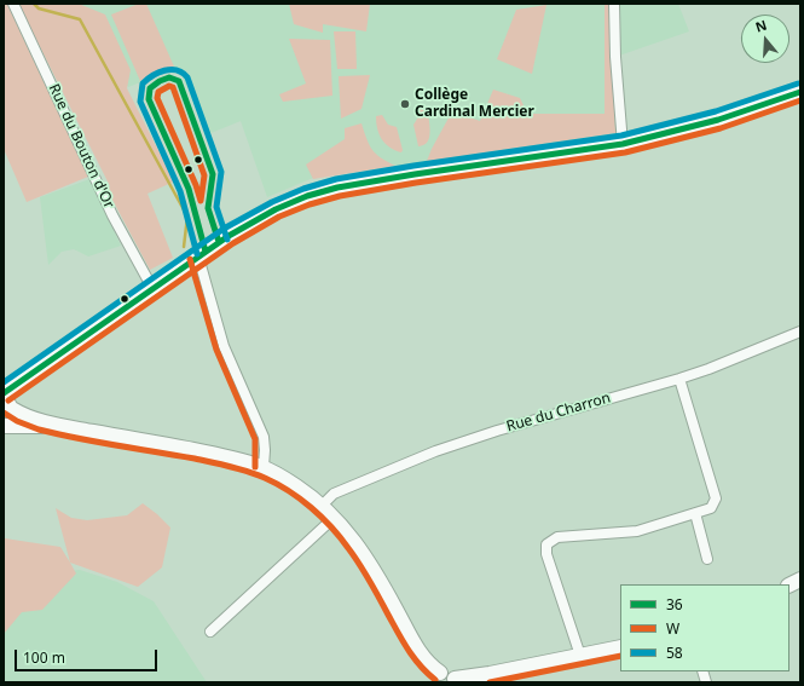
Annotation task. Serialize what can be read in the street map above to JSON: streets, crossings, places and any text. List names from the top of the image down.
{
  "streets": {
    "street": ["Rue du Bouton d'Or", "Rue du Charron"]
  },
  "places": ["Collège Cardinal Mercier"],
  "lines": ["transit line 58", "transit line 36", "transit line W"],
  "legend": ["36", "W", "58"],
  "scale_bar": "100 m",
  "north": "top"
}
